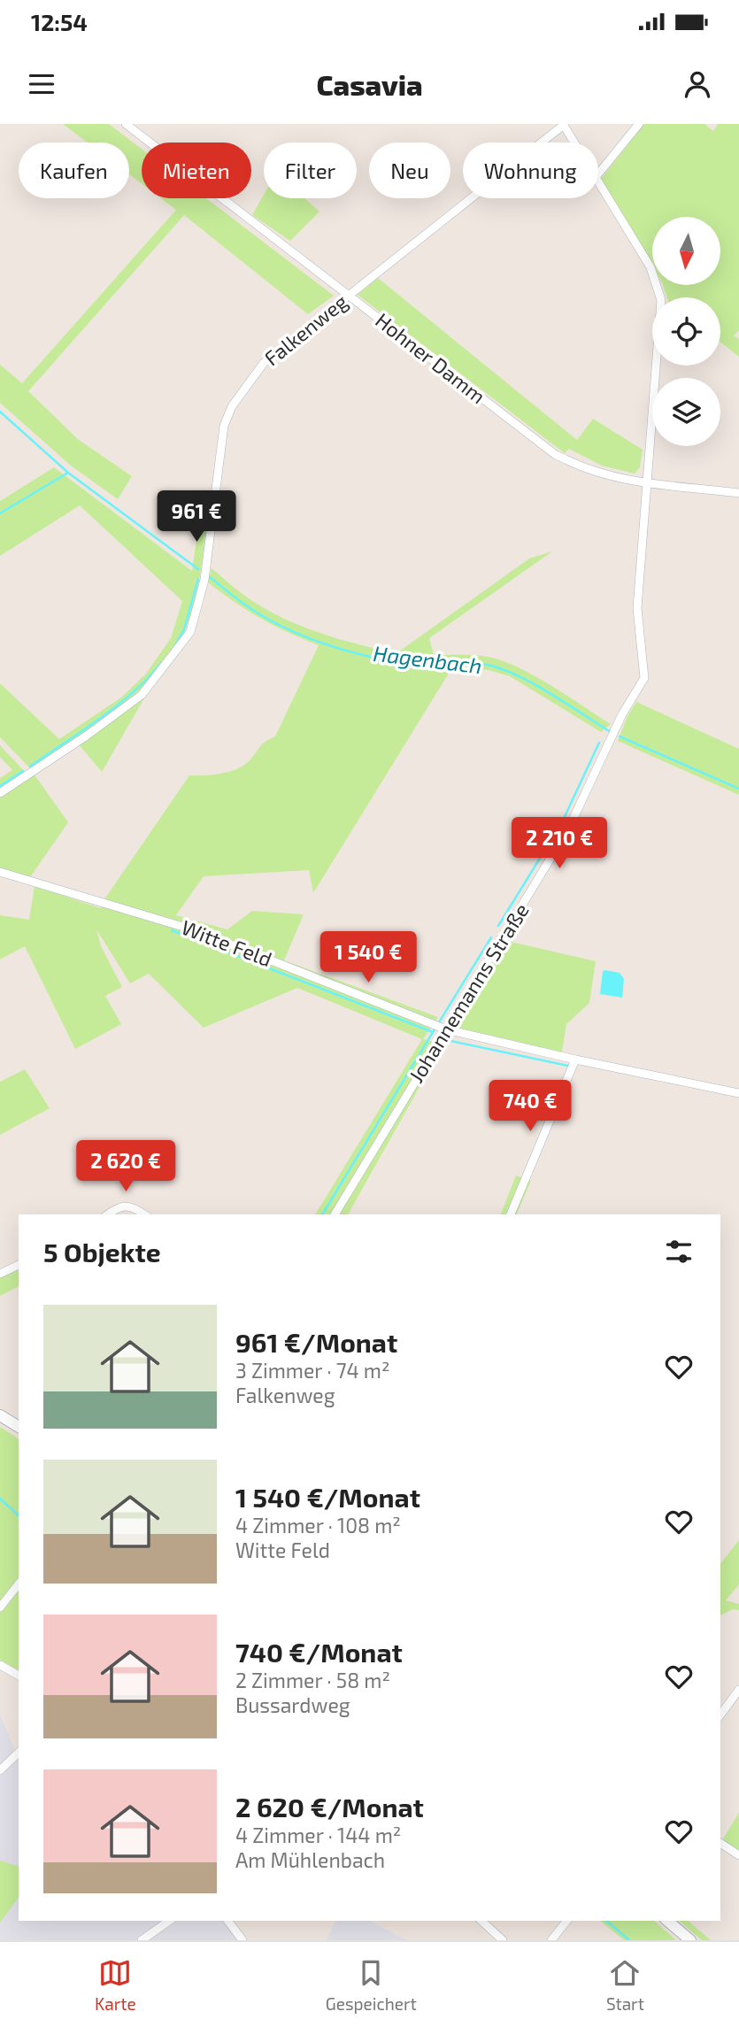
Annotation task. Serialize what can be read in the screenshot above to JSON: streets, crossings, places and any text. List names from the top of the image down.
{
  "streets": {
    "street": [
      "Falkenweg",
      "Hohner Damm",
      "Witte Feld",
      "Johannemanns Straße"
    ]
  },
  "crossings": [
    ["Falkenweg", "Hohner Damm"],
    ["Falkenweg", "Johannemanns Straße"],
    ["Hohner Damm", "Johannemanns Straße"],
    ["Witte Feld", "Johannemanns Straße"]
  ],
  "water": ["Hagenbach"],
  "north": "bottom",
  "page": {
    "status": "12:54",
    "header": "Casavia",
    "chip": [
      "Kaufen",
      "Mieten",
      "Filter",
      "Neu",
      "Wohnung"
    ],
    "price": [
      "961 €",
      "2 210 €",
      "1 540 €",
      "740 €",
      "2 620 €"
    ],
    "heading": "5 Objekte",
    "list": [
      {
        "name": "961 €/Monat",
        "note": "3 Zimmer · 74 m² · Falkenweg"
      },
      {
        "name": "1 540 €/Monat",
        "note": "4 Zimmer · 108 m² · Witte Feld"
      },
      {
        "name": "740 €/Monat",
        "note": "2 Zimmer · 58 m² · Bussardweg"
      },
      {
        "name": "2 620 €/Monat",
        "note": "4 Zimmer · 144 m² · Am Mühlenbach"
      }
    ],
    "tabs": ["Karte", "Gespeichert", "Start"]
  }
}
